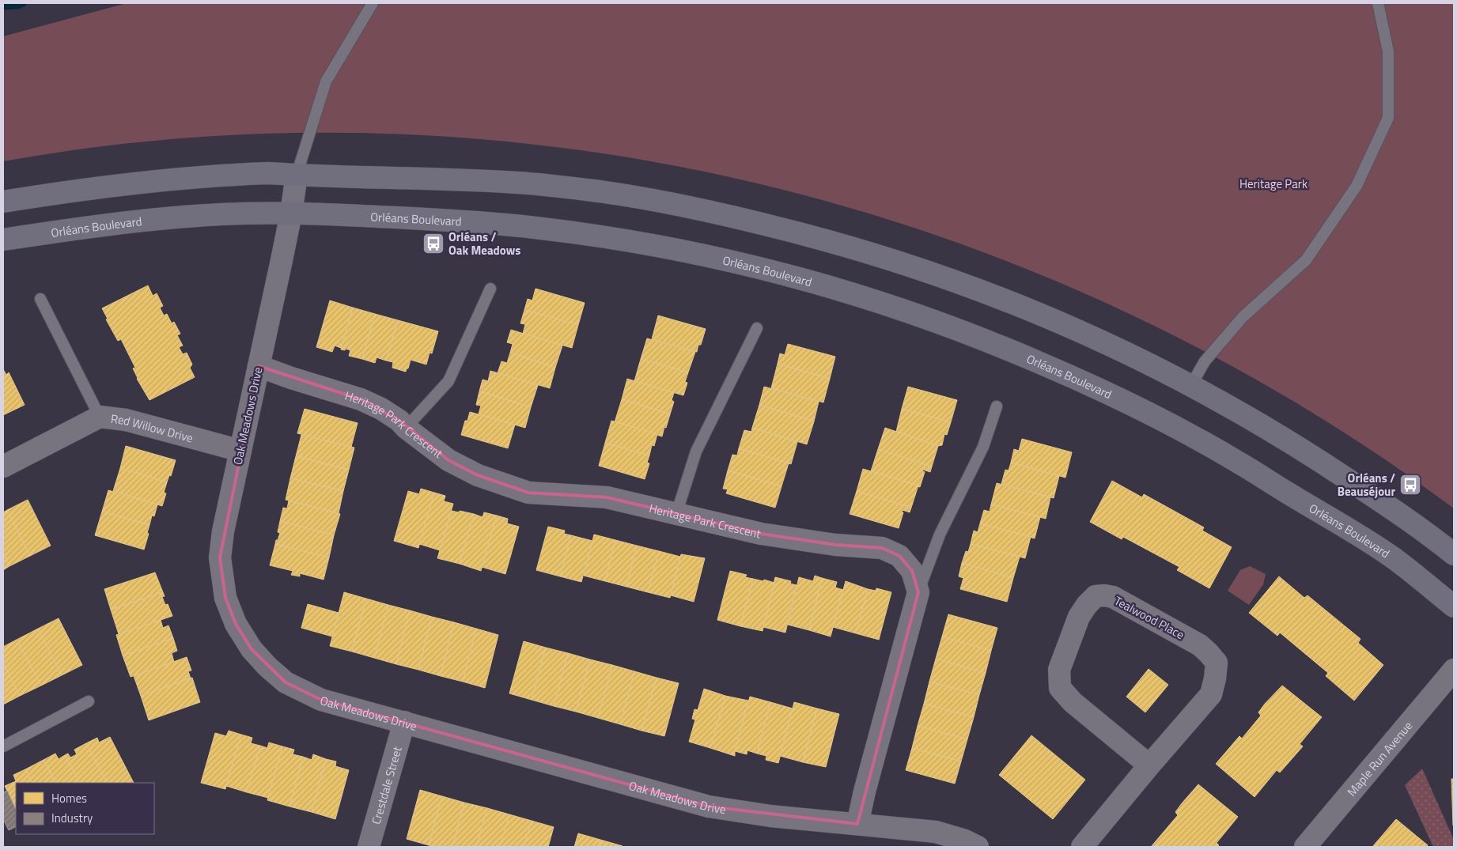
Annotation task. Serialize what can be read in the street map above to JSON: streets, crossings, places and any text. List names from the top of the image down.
{
  "streets": {
    "main road": ["Orléans Boulevard"],
    "street": [
      "Oak Meadows Drive",
      "Heritage Park Crescent",
      "Red Willow Drive",
      "Tealwood Place",
      "Maple Run Avenue",
      "Crestdale Street"
    ]
  },
  "crossings": [
    ["Orléans Boulevard", "Oak Meadows Drive"],
    ["Oak Meadows Drive", "Heritage Park Crescent"],
    ["Oak Meadows Drive", "Red Willow Drive"],
    ["Oak Meadows Drive", "Crestdale Street"]
  ],
  "parks": ["Heritage Park"],
  "places": {
    "bus stop": ["Orléans / Oak Meadows", "Orléans / Beauséjour"]
  },
  "legend": ["Homes", "Industry"]
}
